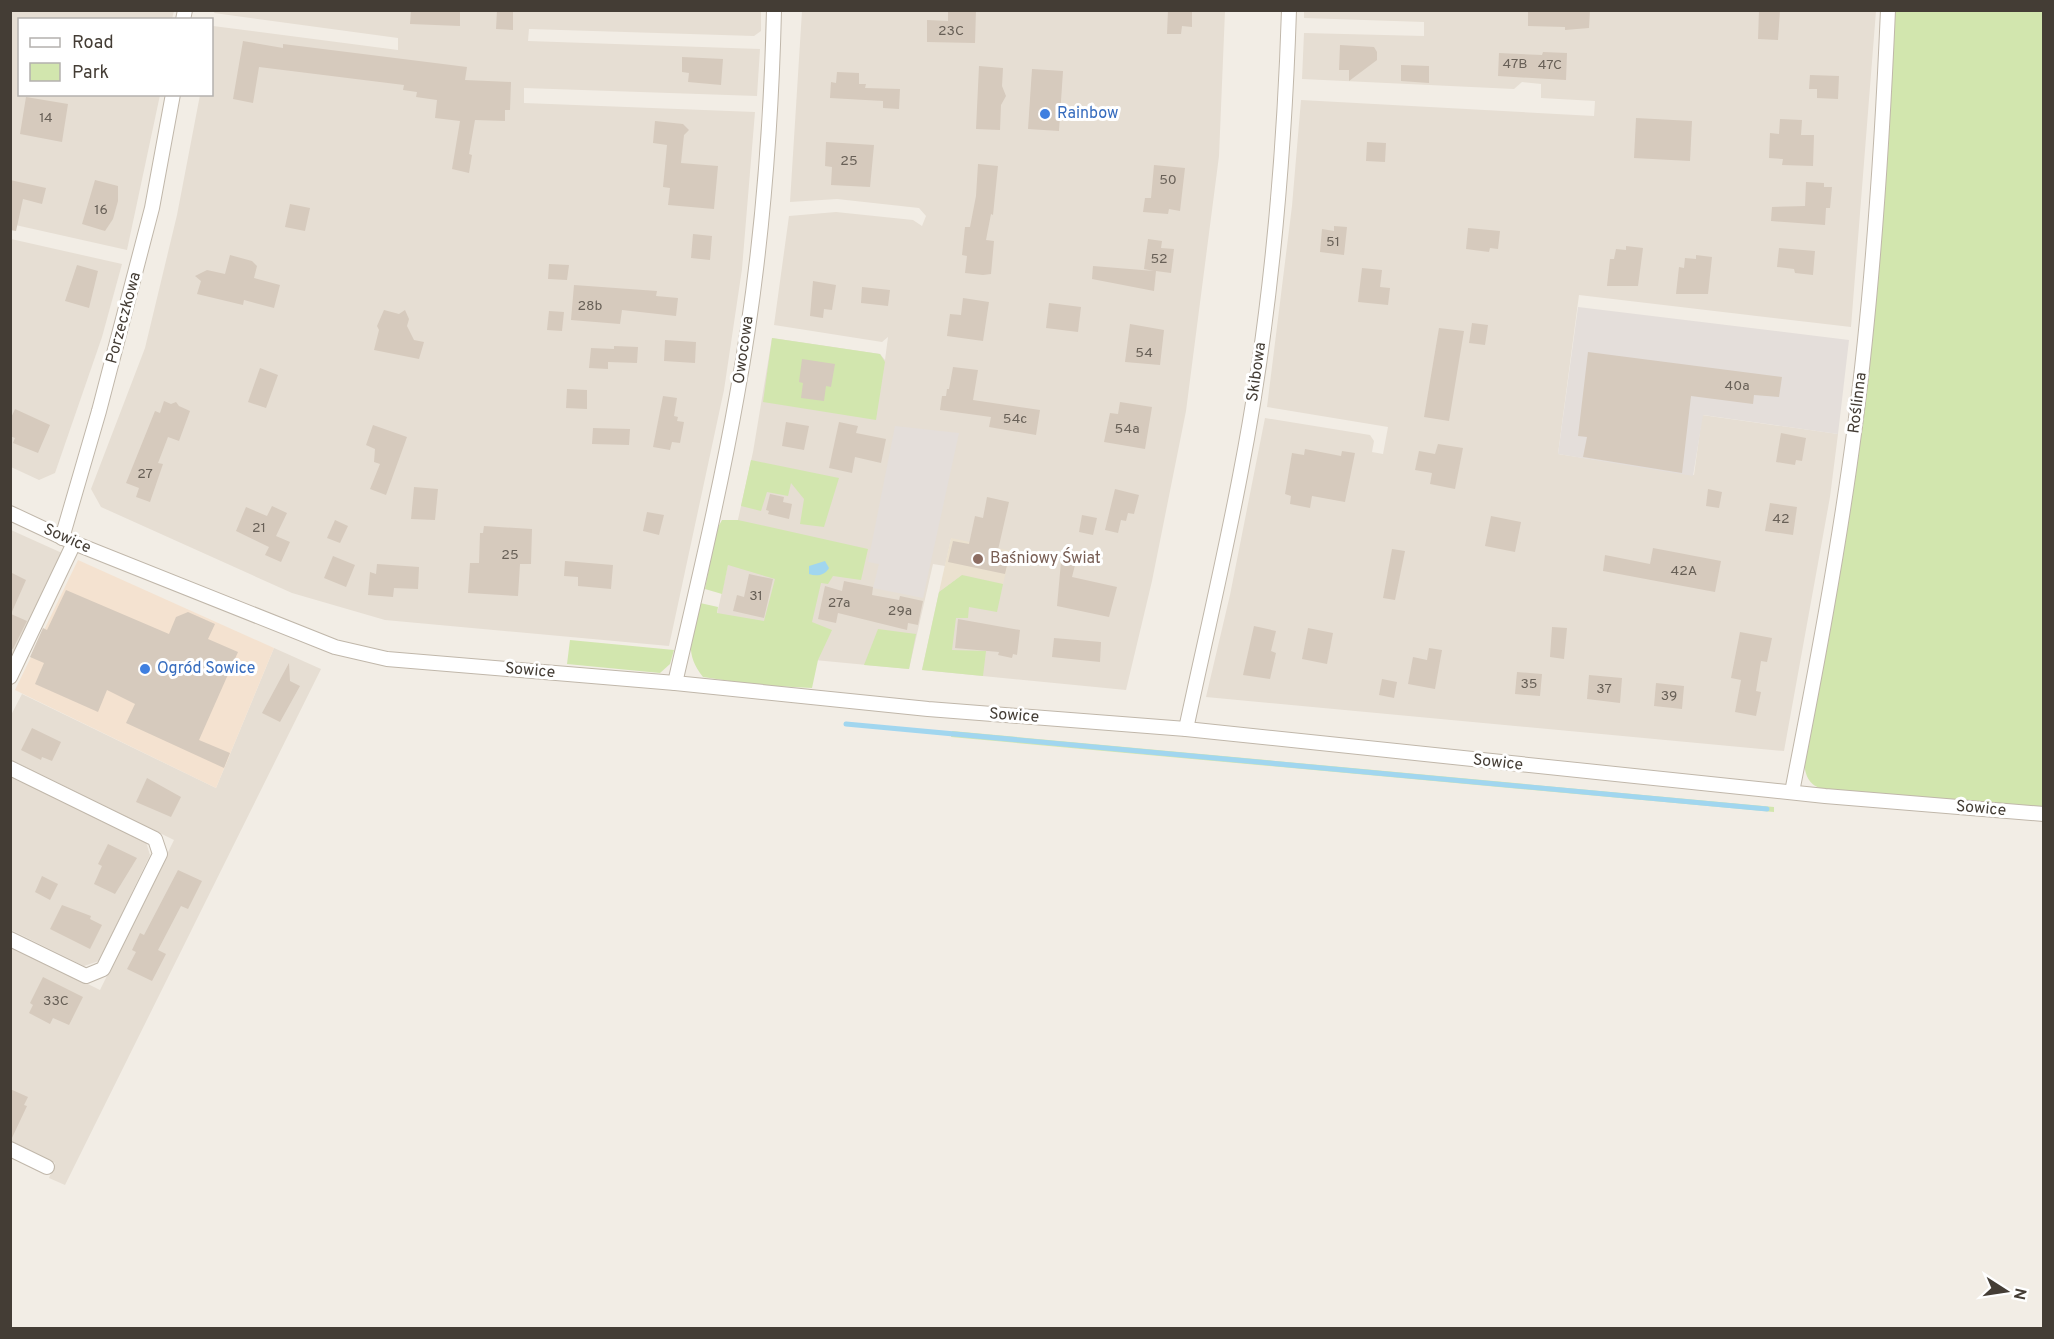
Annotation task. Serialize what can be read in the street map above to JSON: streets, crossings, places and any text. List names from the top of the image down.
{
  "streets": {
    "street": [
      "Porzeczkowa",
      "Owocowa",
      "Skibowa",
      "Roślinna",
      "Sowice"
    ]
  },
  "crossings": [
    ["Porzeczkowa", "Sowice"],
    ["Owocowa", "Sowice"],
    ["Skibowa", "Sowice"],
    ["Roślinna", "Sowice"]
  ],
  "places": ["Rainbow", "Baśniowy Świat", "Ogród Sowice"],
  "house_numbers": [
    "23C",
    "47B",
    "47C",
    "14",
    "25",
    "50",
    "16",
    "51",
    "52",
    "28b",
    "54",
    "40a",
    "54c",
    "54a",
    "27",
    "42",
    "21",
    "25",
    "42A",
    "31",
    "27a",
    "29a",
    "35",
    "37",
    "39",
    "33C"
  ],
  "legend": ["Road", "Park"],
  "north": "right"
}
